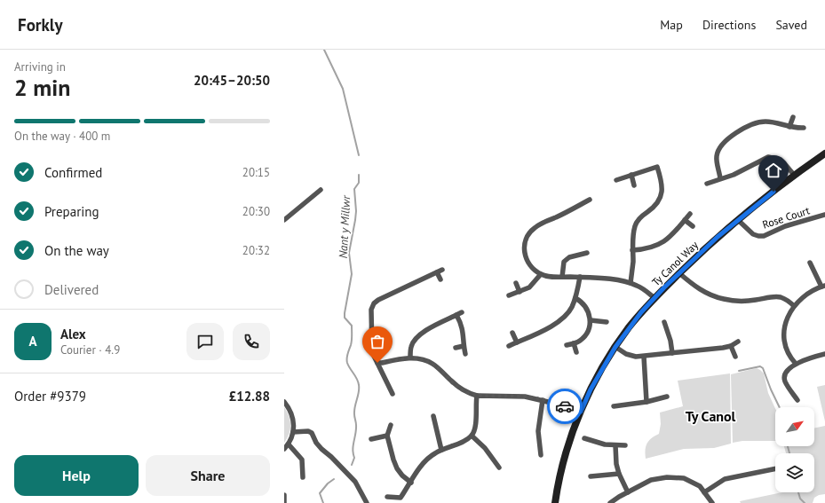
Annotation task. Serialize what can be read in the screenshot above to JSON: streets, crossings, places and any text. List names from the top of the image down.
{
  "streets": {
    "street": ["Rose Court", "Ty Canol Way"]
  },
  "crossings": [
    ["Rose Court", "Ty Canol Way"]
  ],
  "districts": ["Ty Canol"],
  "water": ["Nant y Millwr"],
  "north": "top right",
  "page": {
    "header": "Forkly",
    "nav": ["Map", "Directions", "Saved"],
    "heading": ["2 min", "Arriving in", "20:45–20:50"],
    "panel": [
      "Alex",
      "Courier · 4.9",
      "Order #9379",
      "£12.88"
    ],
    "bar": "On the way · 400 m",
    "list": [
      ["Confirmed", "20:15"],
      ["Preparing", "20:30"],
      ["On the way", "20:32"],
      "Delivered"
    ],
    "round": "A",
    "buttons": ["Help", "Share"]
  }
}
